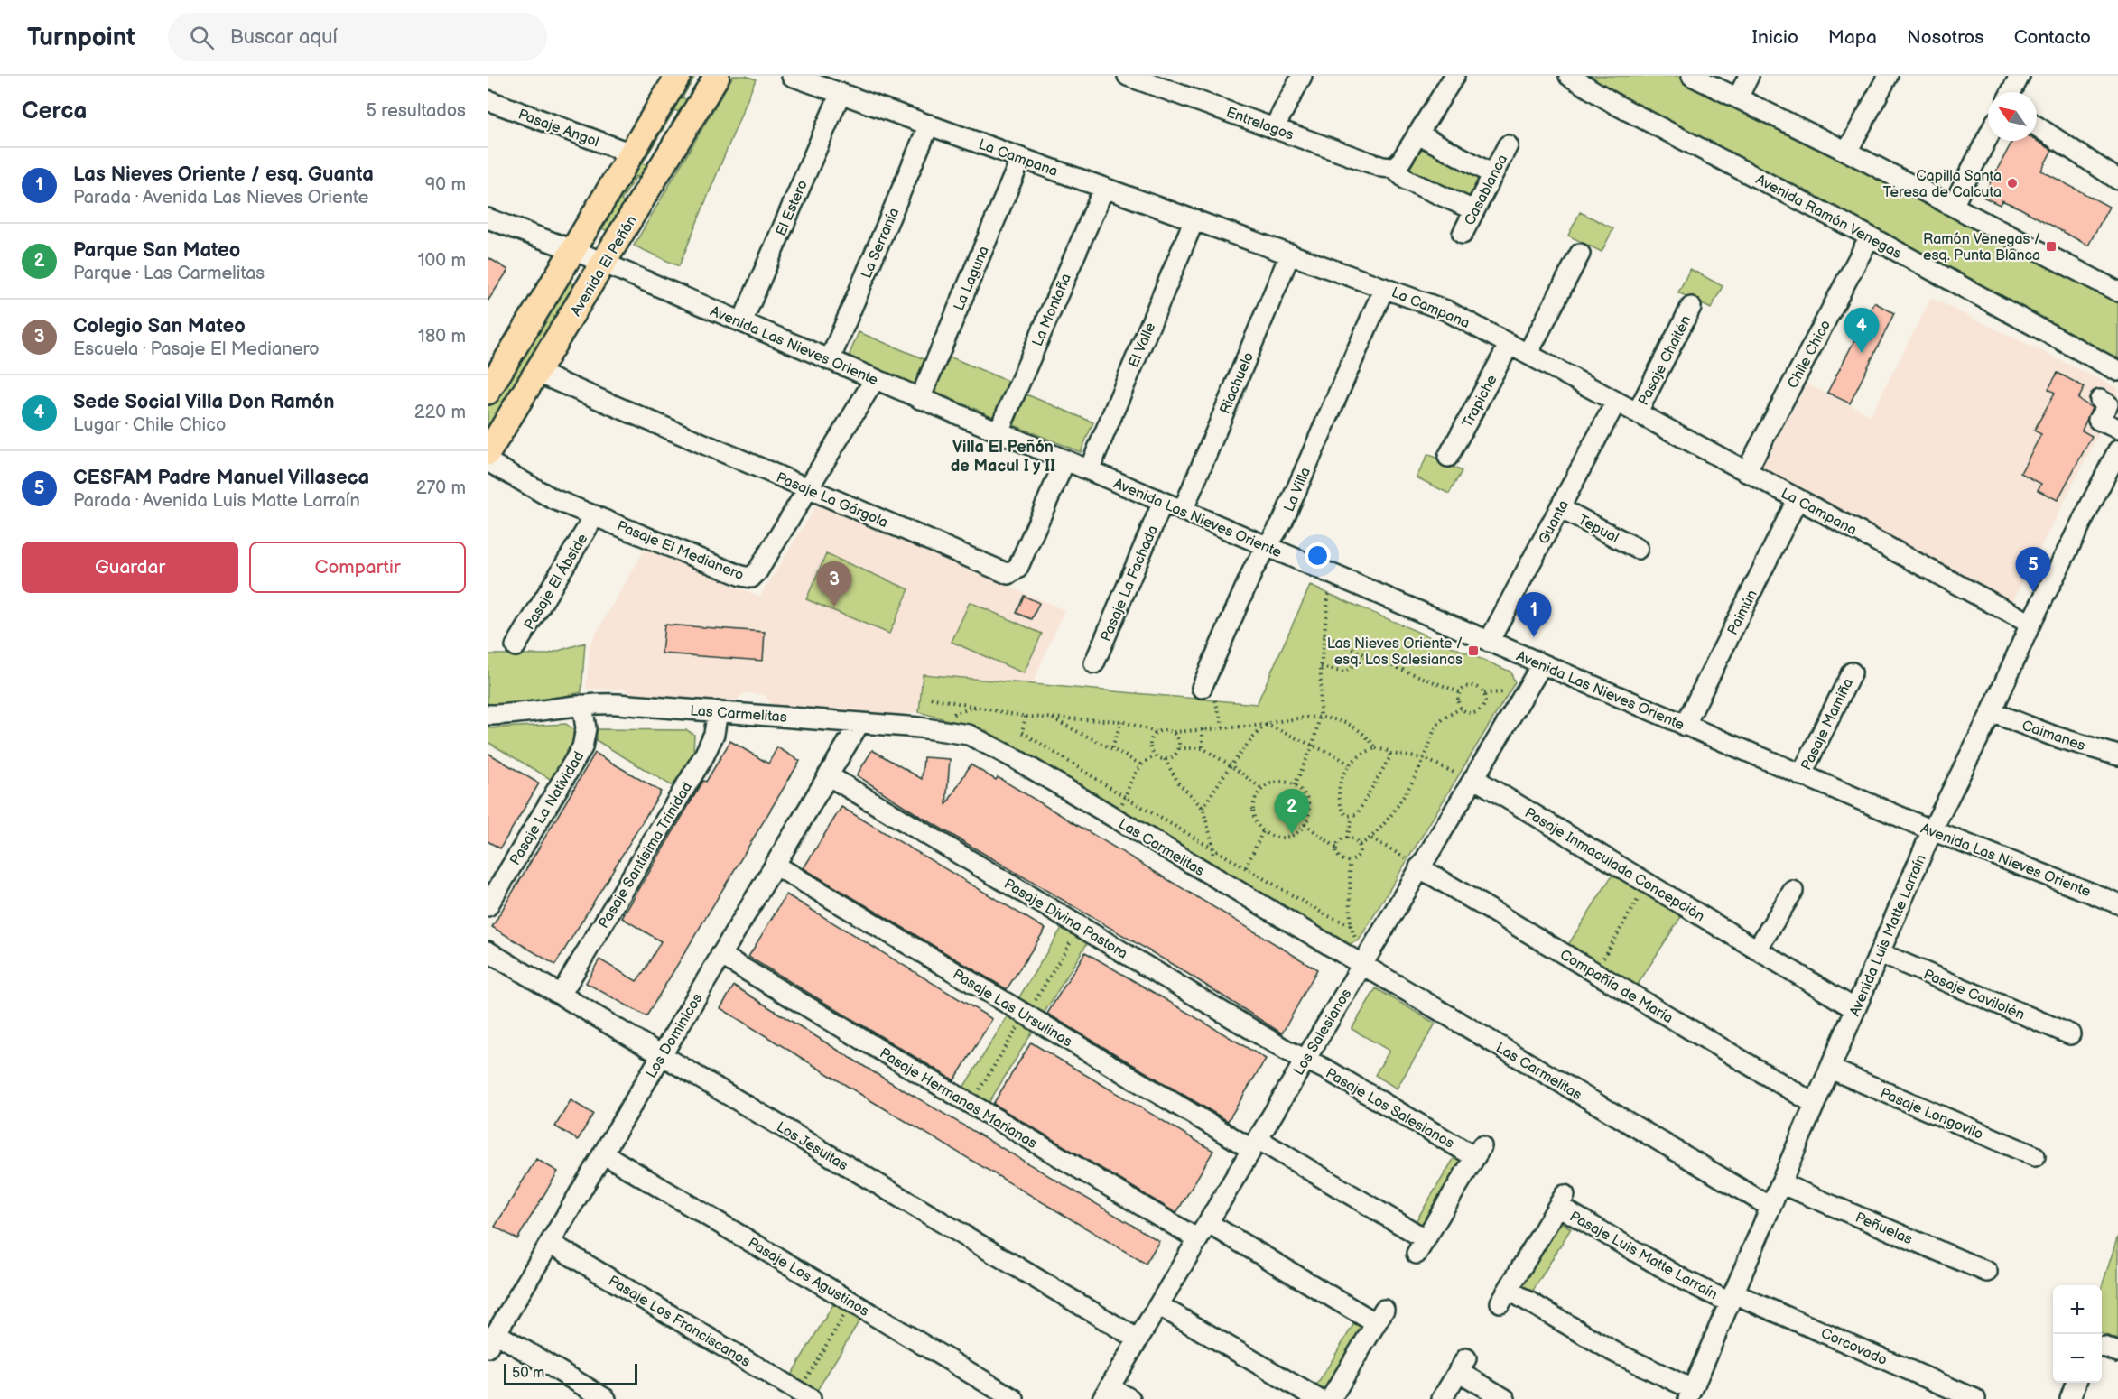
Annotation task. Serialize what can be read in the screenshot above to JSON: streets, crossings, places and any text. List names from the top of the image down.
{
  "streets": {
    "main road": ["Avenida El Peñón"],
    "street": [
      "Entrelagos",
      "Pasaje Angol",
      "La Campana",
      "Casablanca",
      "El Estero",
      "Avenida Ramón Venegas",
      "La Serranía",
      "La Laguna",
      "La Montaña",
      "Avenida Las Nieves Oriente",
      "El Valle",
      "Chile Chico",
      "Pasaje Chaitén",
      "Riachuelo",
      "Trapiche",
      "La Villa",
      "Pasaje La Gárgola",
      "Guanta",
      "Tepual",
      "Pasaje El Medianero",
      "Pasaje El Ábside",
      "Pasaje La Fachada",
      "Paimún",
      "Las Carmelitas",
      "Pasaje Mamiña",
      "Caimanes",
      "Pasaje La Natividad",
      "Pasaje Santísima Trinidad",
      "Pasaje Inmaculada Concepción",
      "Pasaje Divina Pastora",
      "Avenida Luis Matte Larraín",
      "Compañía de María",
      "Pasaje Cavilolén",
      "Pasaje Las Ursulinas",
      "Los Salesianos",
      "Los Dominicos",
      "Pasaje Hermanas Marianas",
      "Pasaje Los Salesianos",
      "Pasaje Longovilo",
      "Los Jesuitas",
      "Peñuelas",
      "Pasaje Luis Matte Larraín",
      "Pasaje Los Agustinos",
      "Pasaje Los Franciscanos",
      "Corcovado"
    ]
  },
  "crossings": [
    ["La Campana", "El Estero"],
    ["La Campana", "La Serranía"],
    ["La Campana", "La Laguna"],
    ["La Campana", "La Montaña"],
    ["La Campana", "El Valle"],
    ["La Campana", "Chile Chico"],
    ["La Campana", "Pasaje Chaitén"],
    ["La Campana", "Riachuelo"],
    ["La Campana", "Trapiche"],
    ["La Campana", "La Villa"],
    ["La Campana", "Guanta"],
    ["La Campana", "Paimún"],
    ["La Campana", "Avenida Luis Matte Larraín"],
    ["El Estero", "Avenida Las Nieves Oriente"],
    ["Avenida Ramón Venegas", "Chile Chico"],
    ["La Serranía", "Avenida Las Nieves Oriente"],
    ["Avenida El Peñón", "Avenida Las Nieves Oriente"],
    ["Avenida El Peñón", "Pasaje La Gárgola"],
    ["La Laguna", "Avenida Las Nieves Oriente"],
    ["La Montaña", "Avenida Las Nieves Oriente"],
    ["Avenida Las Nieves Oriente", "El Valle"],
    ["Avenida Las Nieves Oriente", "Riachuelo"],
    ["Avenida Las Nieves Oriente", "La Villa"],
    ["Avenida Las Nieves Oriente", "Pasaje La Gárgola"],
    ["Avenida Las Nieves Oriente", "Guanta"],
    ["Avenida Las Nieves Oriente", "Pasaje El Medianero"],
    ["Avenida Las Nieves Oriente", "Pasaje La Fachada"],
    ["Avenida Las Nieves Oriente", "Paimún"],
    ["Avenida Las Nieves Oriente", "Pasaje Mamiña"],
    ["Avenida Las Nieves Oriente", "Avenida Luis Matte Larraín"],
    ["Avenida Las Nieves Oriente", "Los Salesianos"],
    ["Pasaje La Gárgola", "Pasaje El Medianero"],
    ["Guanta", "Tepual"],
    ["Pasaje El Medianero", "Pasaje El Ábside"],
    ["Las Carmelitas", "Pasaje La Natividad"],
    ["Las Carmelitas", "Pasaje Santísima Trinidad"],
    ["Las Carmelitas", "Avenida Luis Matte Larraín"],
    ["Las Carmelitas", "Los Salesianos"],
    ["Las Carmelitas", "Los Dominicos"],
    ["Caimanes", "Avenida Luis Matte Larraín"],
    ["Pasaje Santísima Trinidad", "Los Jesuitas"],
    ["Pasaje Inmaculada Concepción", "Avenida Luis Matte Larraín"],
    ["Pasaje Inmaculada Concepción", "Los Salesianos"],
    ["Pasaje Divina Pastora", "Los Salesianos"],
    ["Pasaje Divina Pastora", "Los Dominicos"],
    ["Pasaje Divina Pastora", "Pasaje Los Salesianos"],
    ["Avenida Luis Matte Larraín", "Compañía de María"],
    ["Avenida Luis Matte Larraín", "Pasaje Cavilolén"],
    ["Avenida Luis Matte Larraín", "Pasaje Longovilo"],
    ["Avenida Luis Matte Larraín", "Peñuelas"],
    ["Avenida Luis Matte Larraín", "Pasaje Luis Matte Larraín"],
    ["Avenida Luis Matte Larraín", "Corcovado"],
    ["Compañía de María", "Los Salesianos"],
    ["Pasaje Las Ursulinas", "Los Salesianos"],
    ["Pasaje Las Ursulinas", "Los Dominicos"],
    ["Pasaje Las Ursulinas", "Pasaje Los Salesianos"],
    ["Los Salesianos", "Pasaje Hermanas Marianas"],
    ["Los Salesianos", "Pasaje Los Salesianos"],
    ["Los Salesianos", "Los Jesuitas"],
    ["Los Dominicos", "Pasaje Hermanas Marianas"],
    ["Los Dominicos", "Los Jesuitas"],
    ["Los Dominicos", "Pasaje Los Agustinos"],
    ["Los Dominicos", "Pasaje Los Franciscanos"],
    ["Pasaje Luis Matte Larraín", "Corcovado"]
  ],
  "districts": ["Villa El Peñón de Macul I y II"],
  "places": {
    "other": ["Capilla Santa Teresa de Calcuta"],
    "transit": ["Ramón Venegas / esq. Punta Blanca", "Las Nieves Oriente / esq. Los Salesianos"]
  },
  "scale_bar": "50 m",
  "north": "top left",
  "page": {
    "header": "Turnpoint",
    "search": "Buscar aquí",
    "nav": [
      "Inicio",
      "Mapa",
      "Nosotros",
      "Contacto"
    ],
    "heading": ["Cerca", "5 resultados"],
    "list": [
      {
        "mark": "1",
        "name": "Las Nieves Oriente / esq. Guanta",
        "note": "Parada · Avenida Las Nieves Oriente",
        "value": "90 m"
      },
      {
        "mark": "2",
        "name": "Parque San Mateo",
        "note": "Parque · Las Carmelitas",
        "value": "100 m"
      },
      {
        "mark": "3",
        "name": "Colegio San Mateo",
        "note": "Escuela · Pasaje El Medianero",
        "value": "180 m"
      },
      {
        "mark": "4",
        "name": "Sede Social Villa Don Ramón",
        "note": "Lugar · Chile Chico",
        "value": "220 m"
      },
      {
        "mark": "5",
        "name": "CESFAM Padre Manuel Villaseca",
        "note": "Parada · Avenida Luis Matte Larraín",
        "value": "270 m"
      }
    ],
    "pins": [
      "4",
      "5",
      "3",
      "1",
      "2"
    ],
    "buttons": ["Guardar", "Compartir"],
    "map_buttons": ["+", "−"],
    "scale": "50 m"
  }
}
